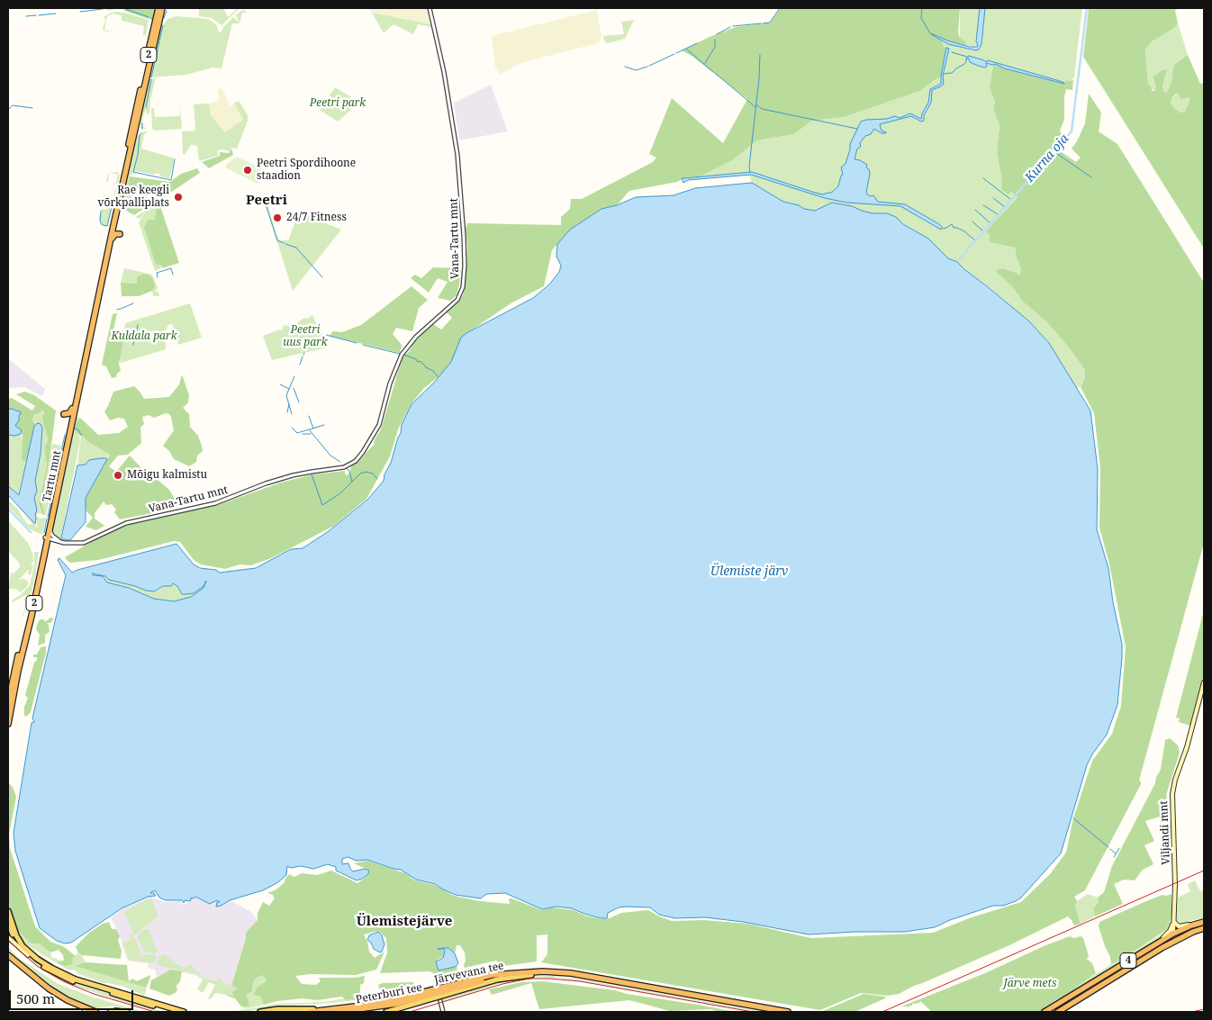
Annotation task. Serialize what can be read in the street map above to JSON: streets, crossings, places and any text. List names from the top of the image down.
{
  "streets": {
    "highway": [
      "2",
      "Tartu mnt",
      "4",
      "Järvevana tee",
      "Peterburi tee"
    ],
    "main road": ["Viljandi mnt"],
    "street": ["Vana-Tartu mnt"]
  },
  "crossings": [
    ["2", "Tartu mnt"],
    ["Vana-Tartu mnt", "Tartu mnt"],
    ["Viljandi mnt", "4"],
    ["Järvevana tee", "Peterburi tee"]
  ],
  "districts": ["Peetri", "Ülemistejärve"],
  "water": ["Kurna oja", "Ülemiste järv"],
  "parks": [
    "Peetri park",
    "Peetri uus park",
    "Kuldala park",
    "Järve mets"
  ],
  "places": [
    "Peetri Spordihoone staadion",
    "Rae keegli võrkpalliplats",
    "24/7 Fitness",
    "Mõigu kalmistu"
  ],
  "scale_bar": "500 m"
}
